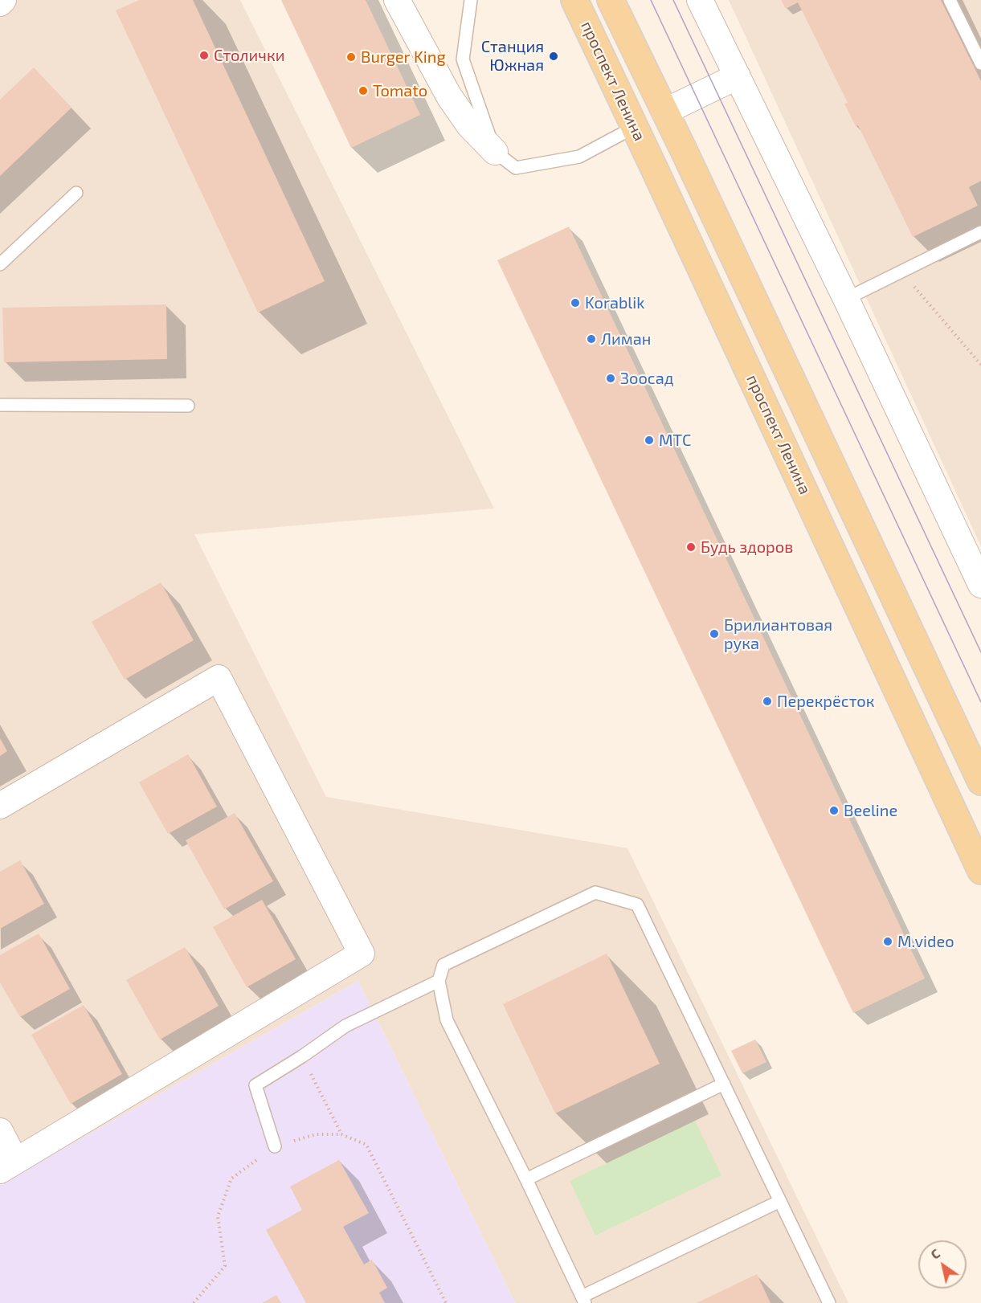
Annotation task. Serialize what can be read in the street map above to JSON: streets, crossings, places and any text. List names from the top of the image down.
{
  "streets": {
    "main road": ["проспект Ленина"]
  },
  "places": [
    "Столички",
    "Станция Южная",
    "Burger King",
    "Tomato",
    "Korablik",
    "Лиман",
    "Зоосад",
    "МТС",
    "Будь здоров",
    "Брилиантовая рука",
    "Перекрёсток",
    "Beeline",
    "M.video"
  ],
  "north": "top left"
}
